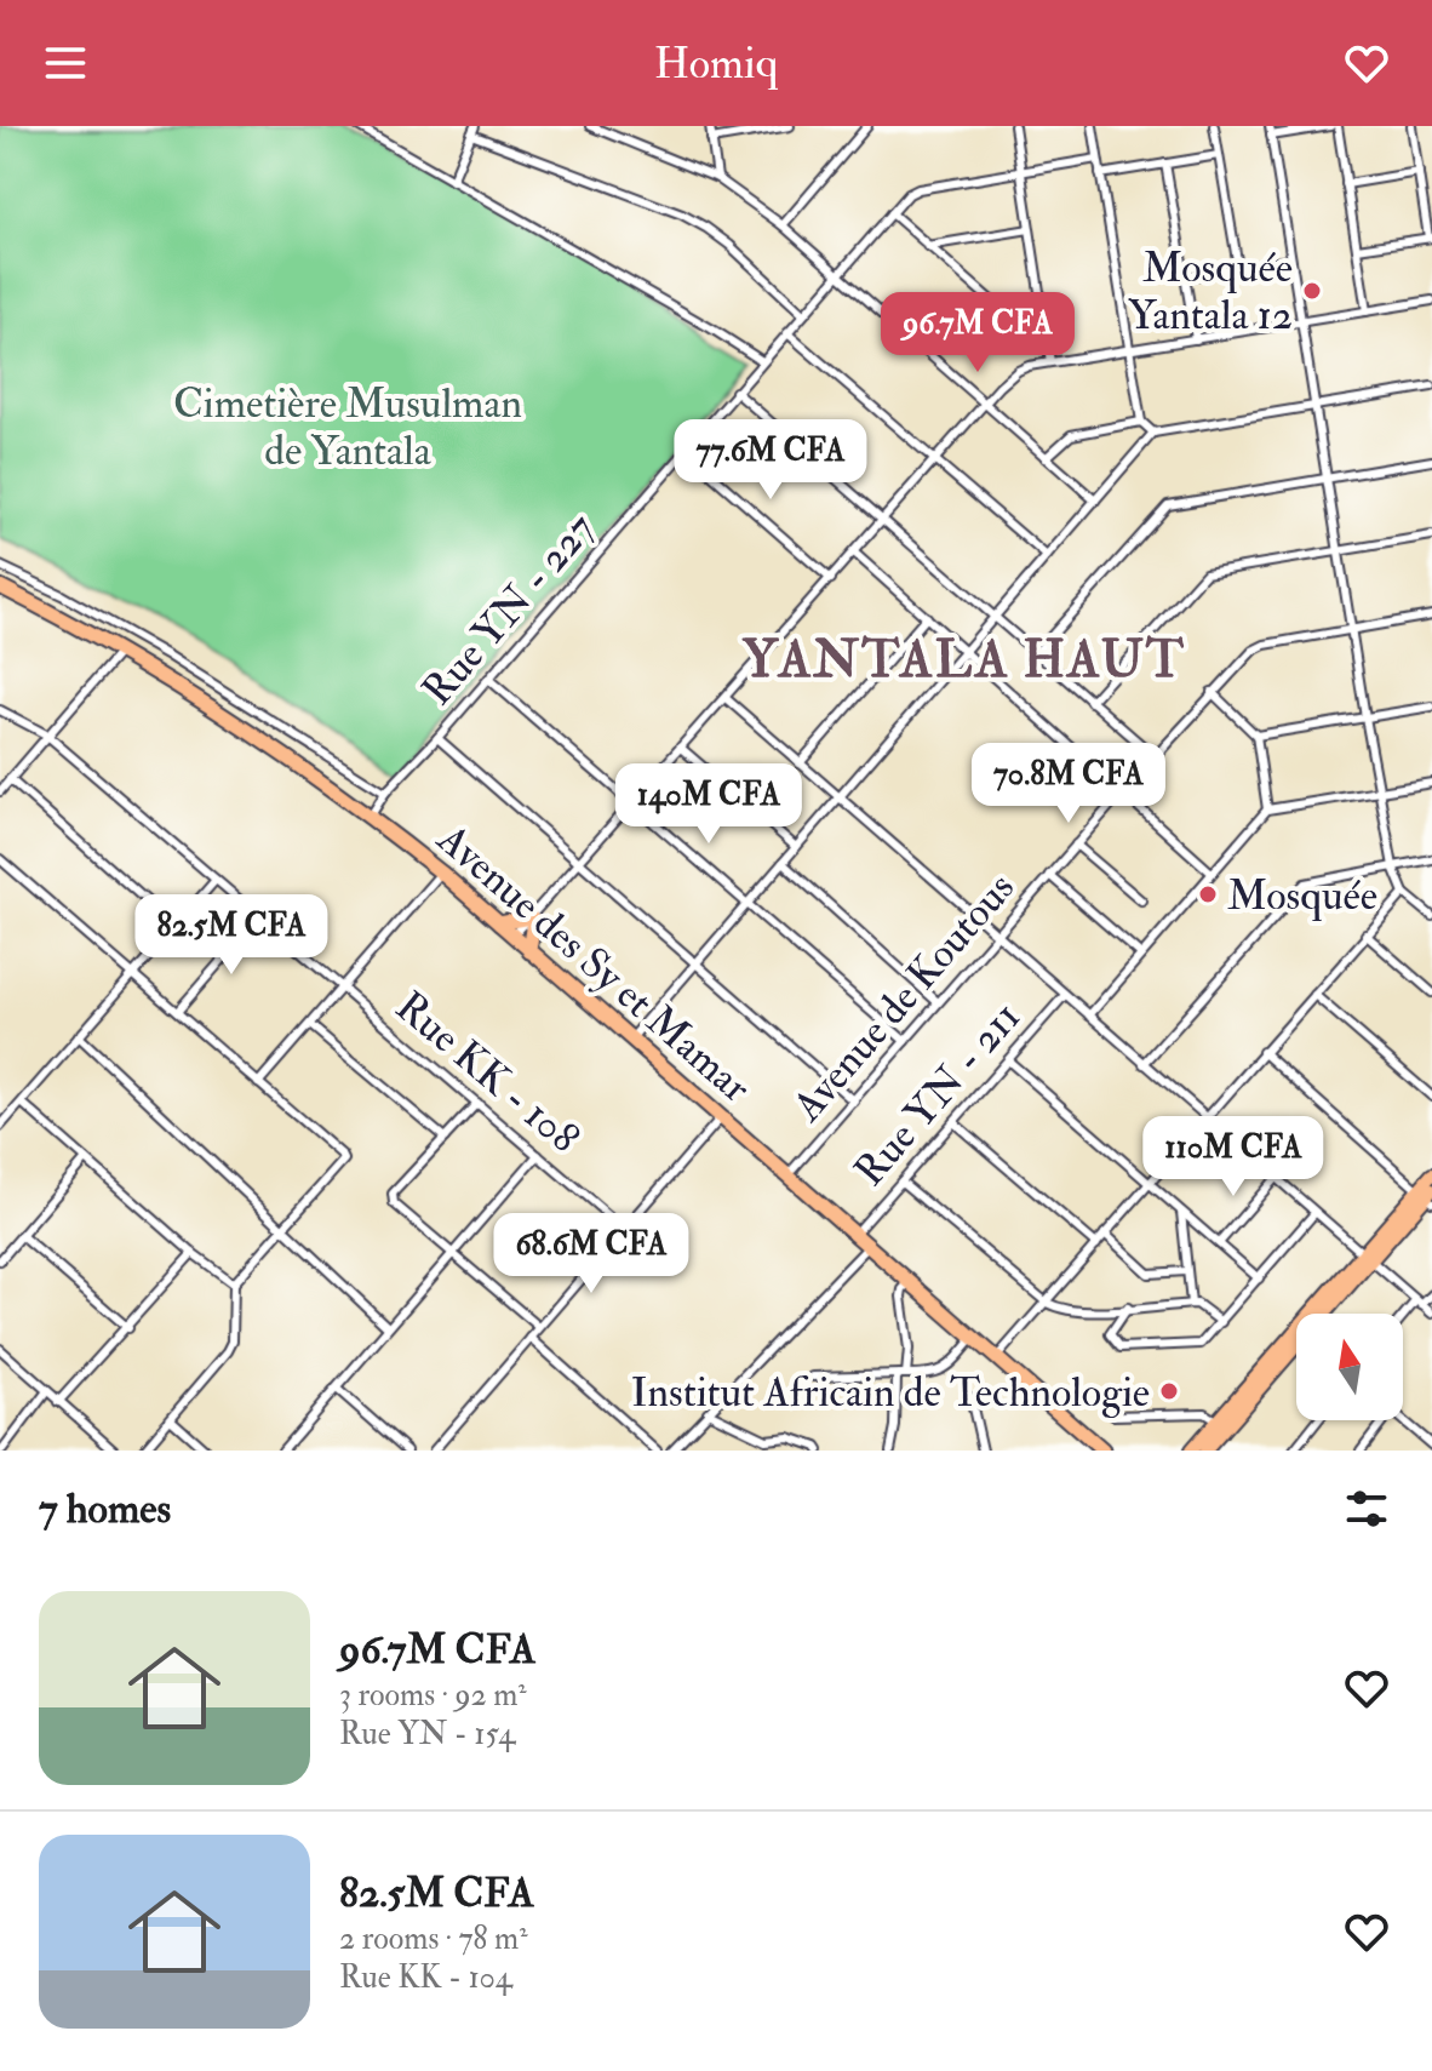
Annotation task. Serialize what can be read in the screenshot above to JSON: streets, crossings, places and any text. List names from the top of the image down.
{
  "streets": {
    "highway": ["Avenue des Sy et Mamar"],
    "street": [
      "Rue YN - 227",
      "Avenue de Koutous",
      "Rue KK - 108",
      "Rue YN - 211"
    ]
  },
  "crossings": [
    ["Rue YN - 227", "Avenue des Sy et Mamar"],
    ["Avenue des Sy et Mamar", "Avenue de Koutous"],
    ["Avenue des Sy et Mamar", "Rue YN - 211"]
  ],
  "districts": ["YANTALA HAUT"],
  "parks": ["Cimetière Musulman de Yantala"],
  "places": ["Mosquée Yantala 12", "Mosquée", "Institut Africain de Technologie"],
  "north": "top",
  "page": {
    "header": "Homiq",
    "price": [
      "96.7M CFA",
      "77.6M CFA",
      "70.8M CFA",
      "140M CFA",
      "82.5M CFA",
      "110M CFA",
      "68.6M CFA"
    ],
    "heading": "7 homes",
    "list": [
      {
        "name": "96.7M CFA",
        "note": "3 rooms · 92 m² · Rue YN - 154"
      },
      {
        "name": "82.5M CFA",
        "note": "2 rooms · 78 m² · Rue KK - 104"
      }
    ]
  }
}
